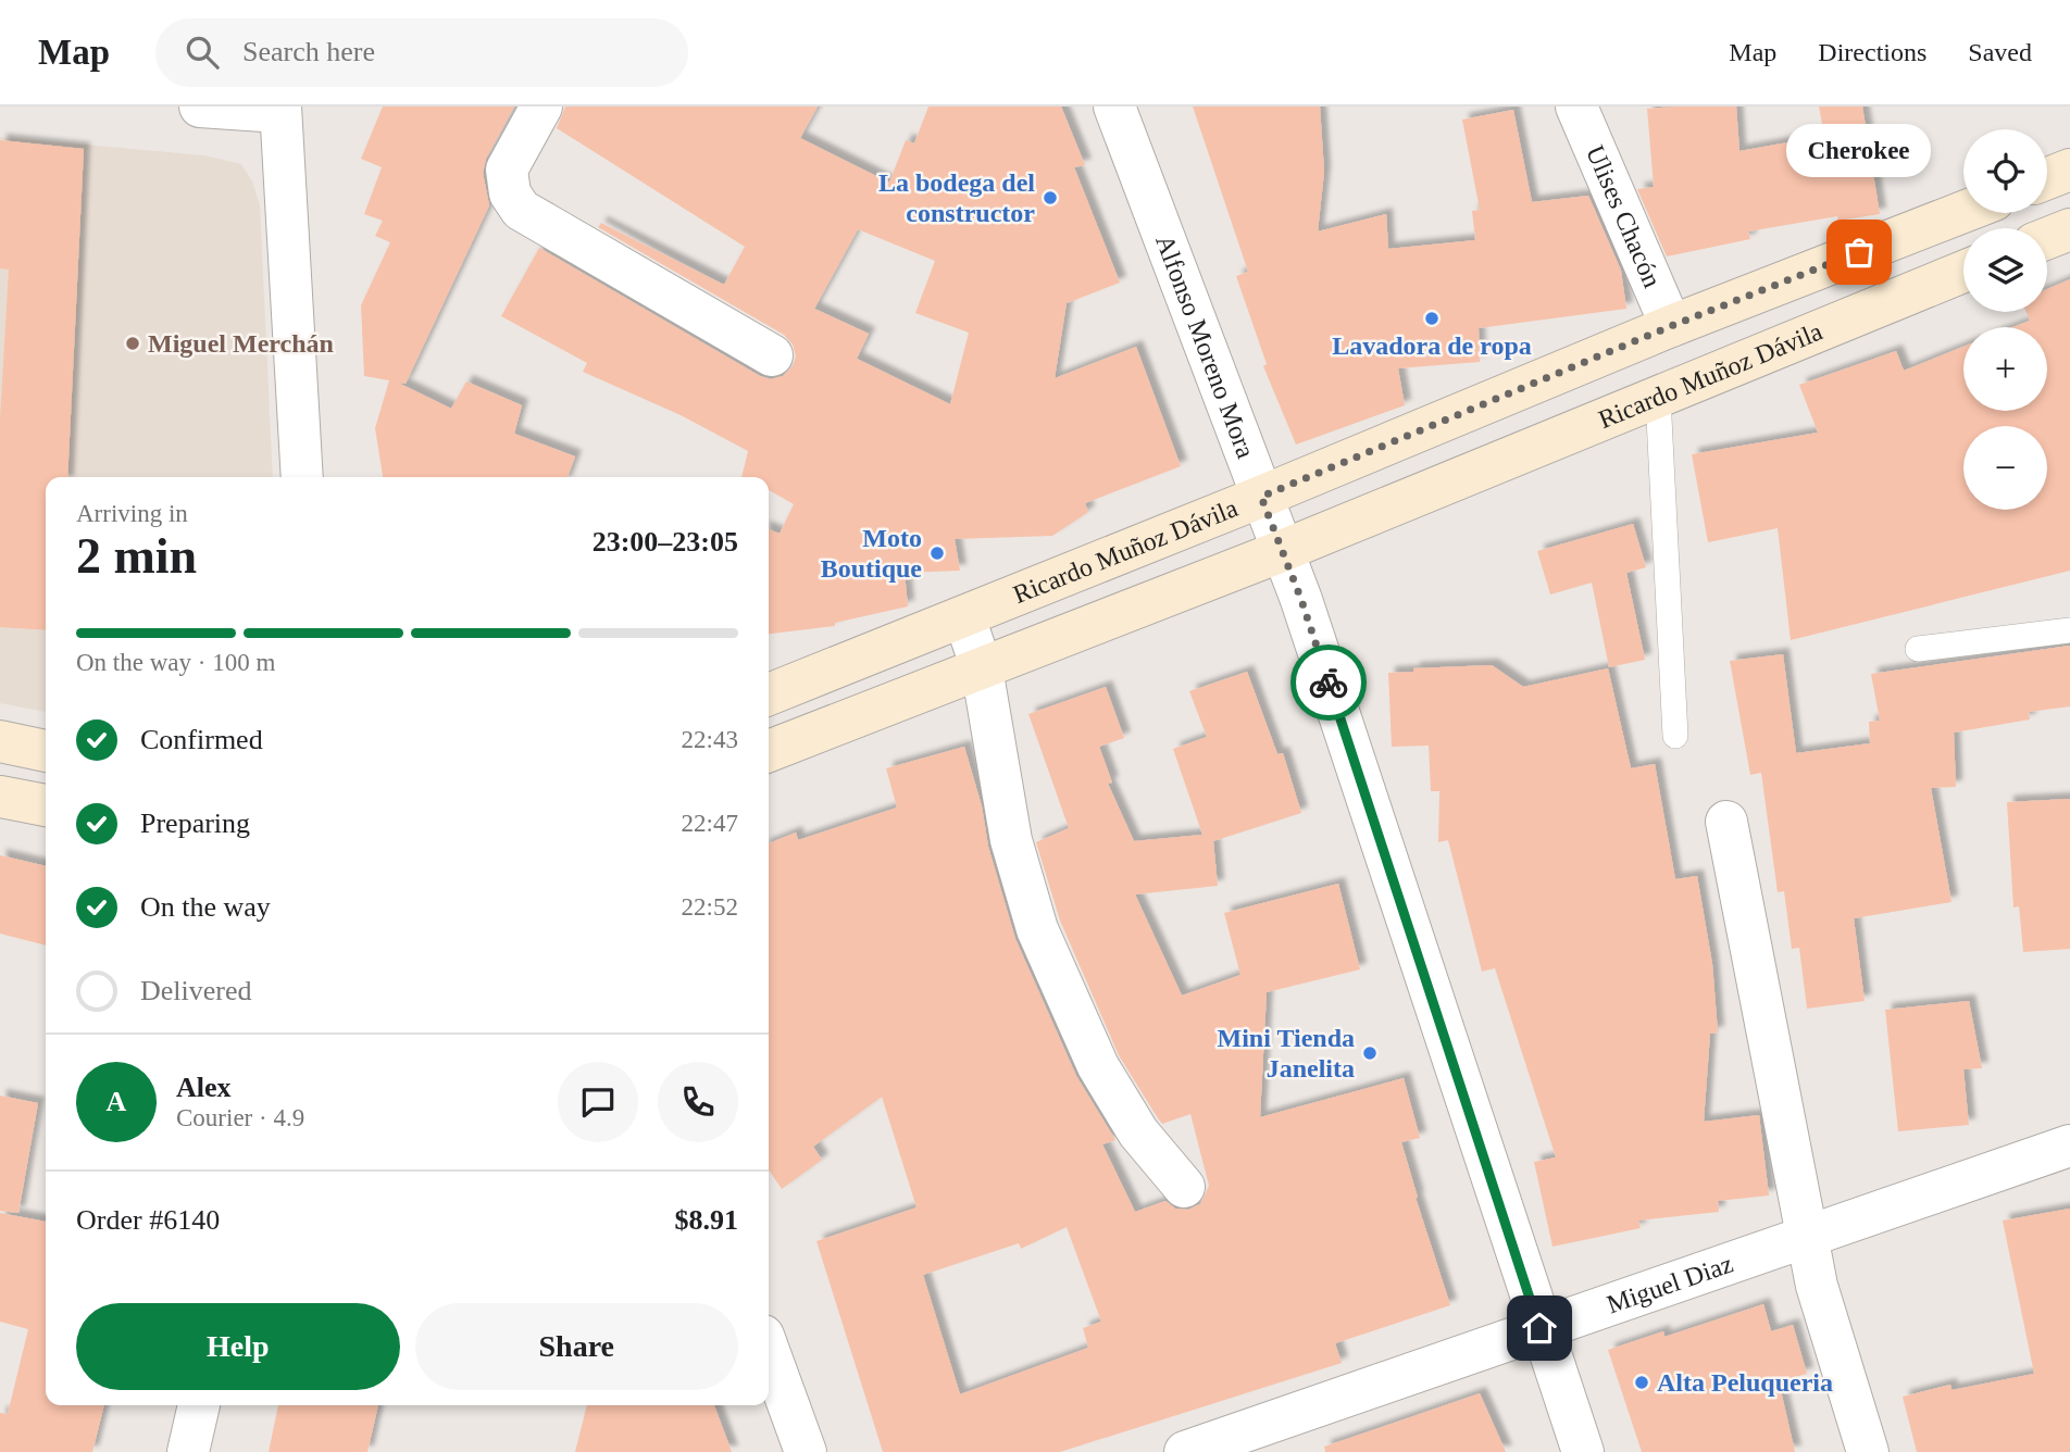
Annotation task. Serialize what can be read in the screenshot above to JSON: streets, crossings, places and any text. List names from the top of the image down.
{
  "streets": {
    "main road": ["Ricardo Muñoz Dávila"],
    "street": ["Ulises Chacón", "Alfonso Moreno Mora", "Miguel Diaz"]
  },
  "crossings": [
    ["Ulises Chacón", "Ricardo Muñoz Dávila"],
    ["Alfonso Moreno Mora", "Ricardo Muñoz Dávila"],
    ["Alfonso Moreno Mora", "Miguel Diaz"]
  ],
  "places": [
    "La bodega del constructor",
    "Cherokee",
    "Lavadora de ropa",
    "Miguel Merchán",
    "Moto Boutique",
    "Mini Tienda Janelita",
    "Alta Peluqueria"
  ],
  "page": {
    "header": "Map",
    "search": "Search here",
    "nav": ["Map", "Directions", "Saved"],
    "bubble": "Cherokee",
    "map_buttons": ["+", "−"],
    "heading": ["2 min", "Arriving in", "23:00–23:05"],
    "panel": [
      "Alex",
      "Courier · 4.9",
      "Order #6140",
      "$8.91"
    ],
    "bar": "On the way · 100 m",
    "list": [
      ["Confirmed", "22:43"],
      ["Preparing", "22:47"],
      ["On the way", "22:52"],
      "Delivered"
    ],
    "round": "A",
    "buttons": ["Help", "Share"]
  }
}
